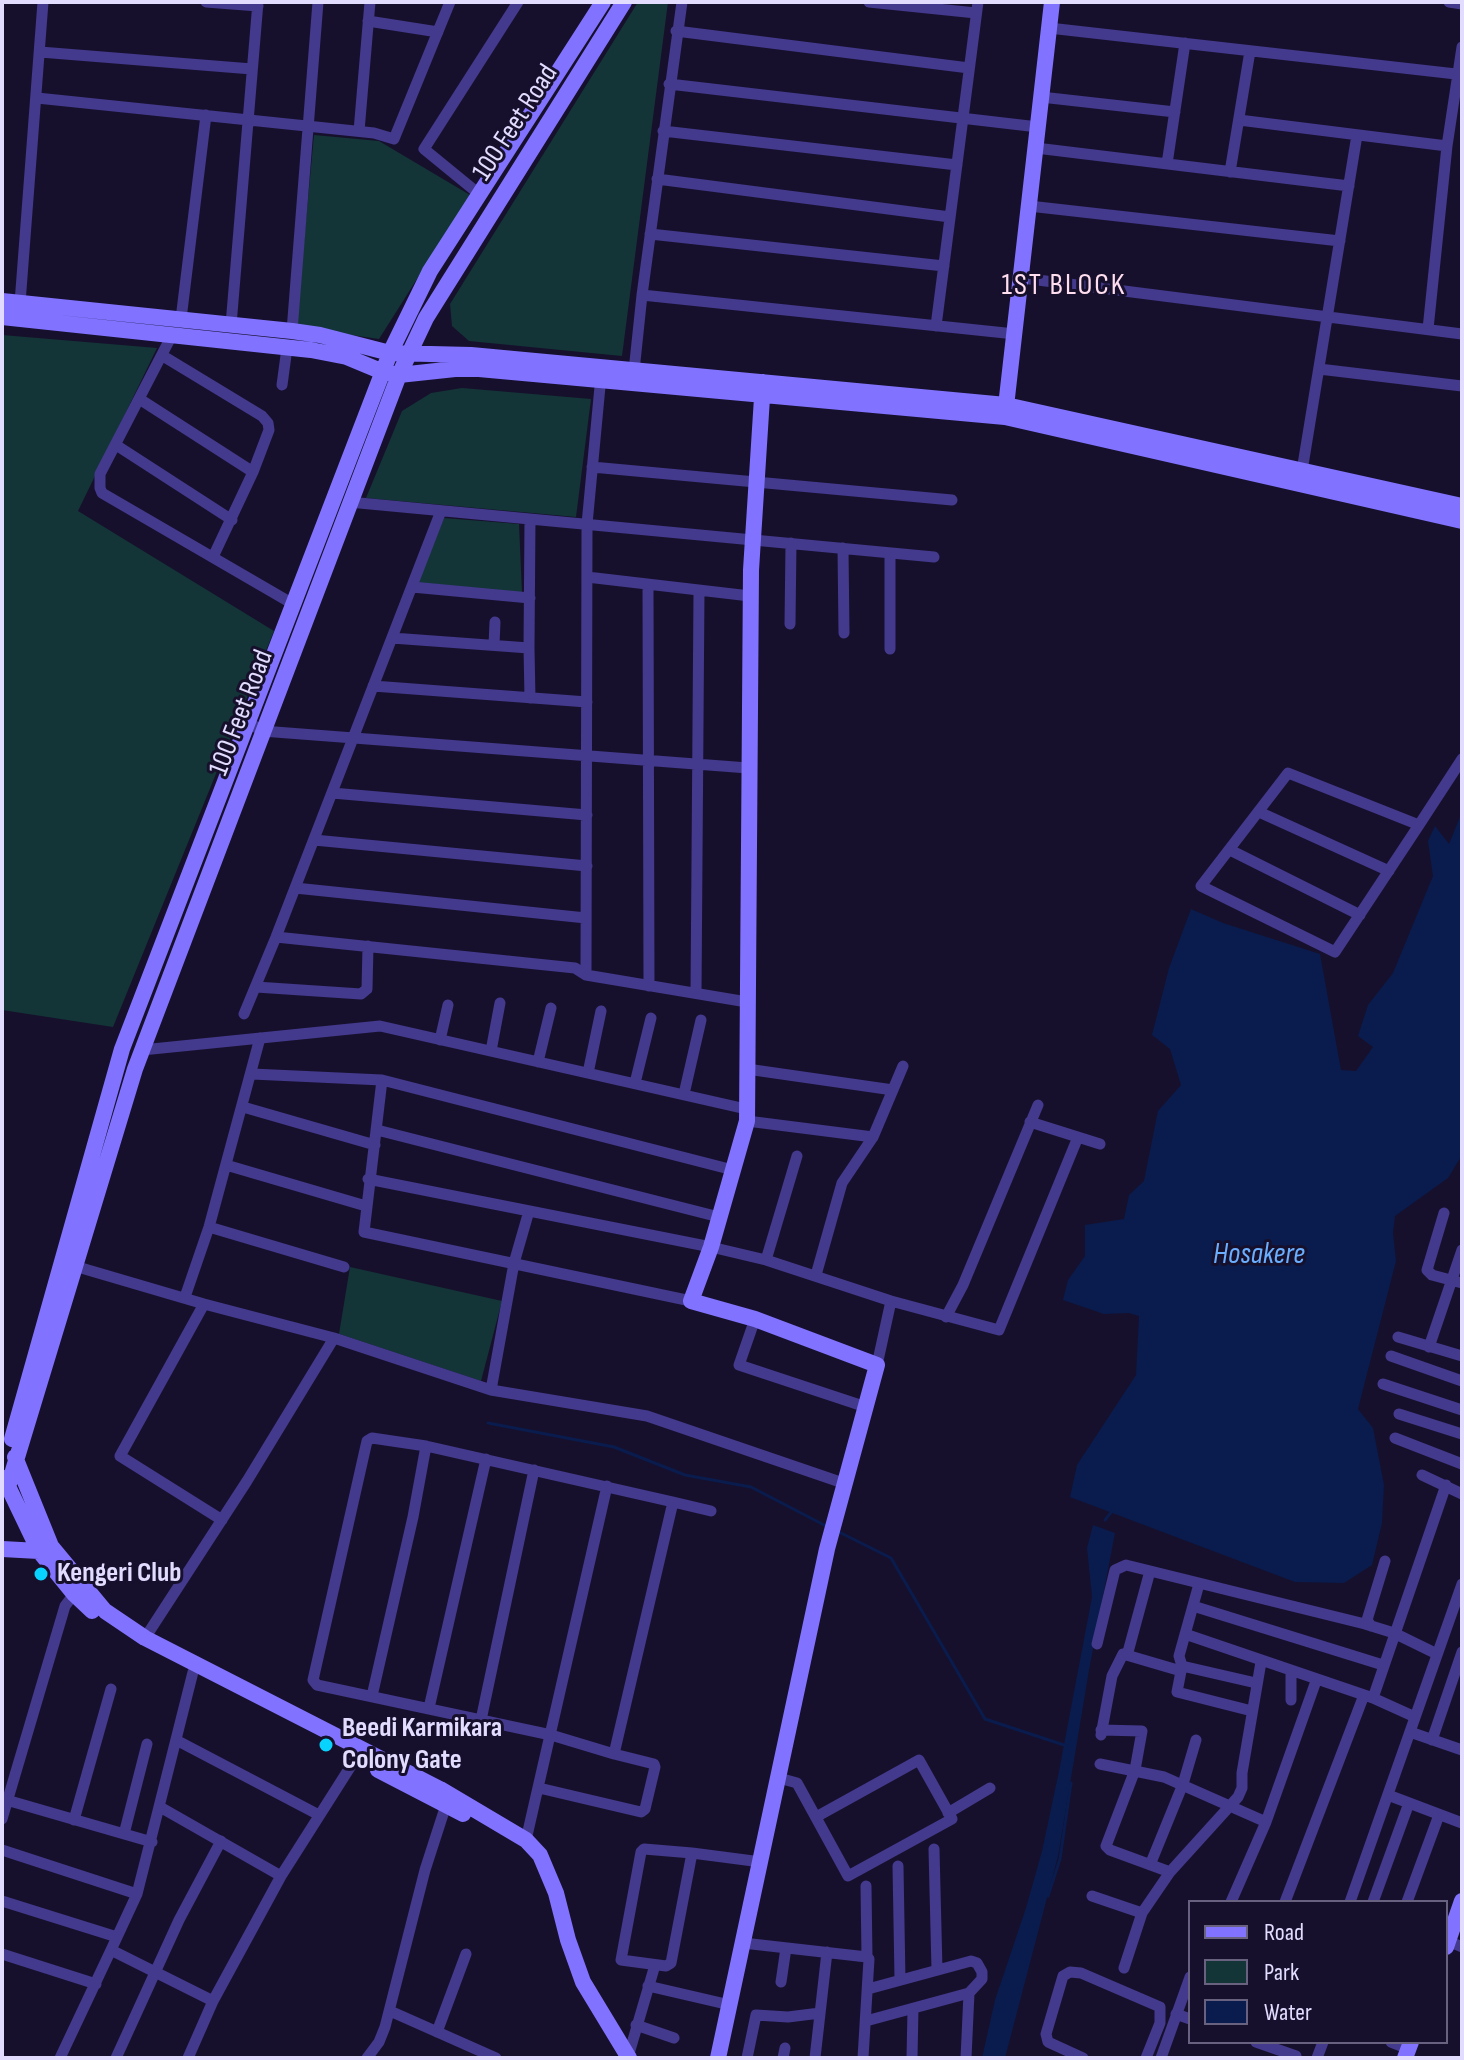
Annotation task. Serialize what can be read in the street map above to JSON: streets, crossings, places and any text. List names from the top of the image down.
{
  "streets": {
    "main road": ["100 Feet Road"]
  },
  "districts": ["1ST BLOCK"],
  "water": ["Hosakere"],
  "places": ["Kengeri Club", "Beedi Karmikara Colony Gate"],
  "legend": ["Road", "Park", "Water"]
}
